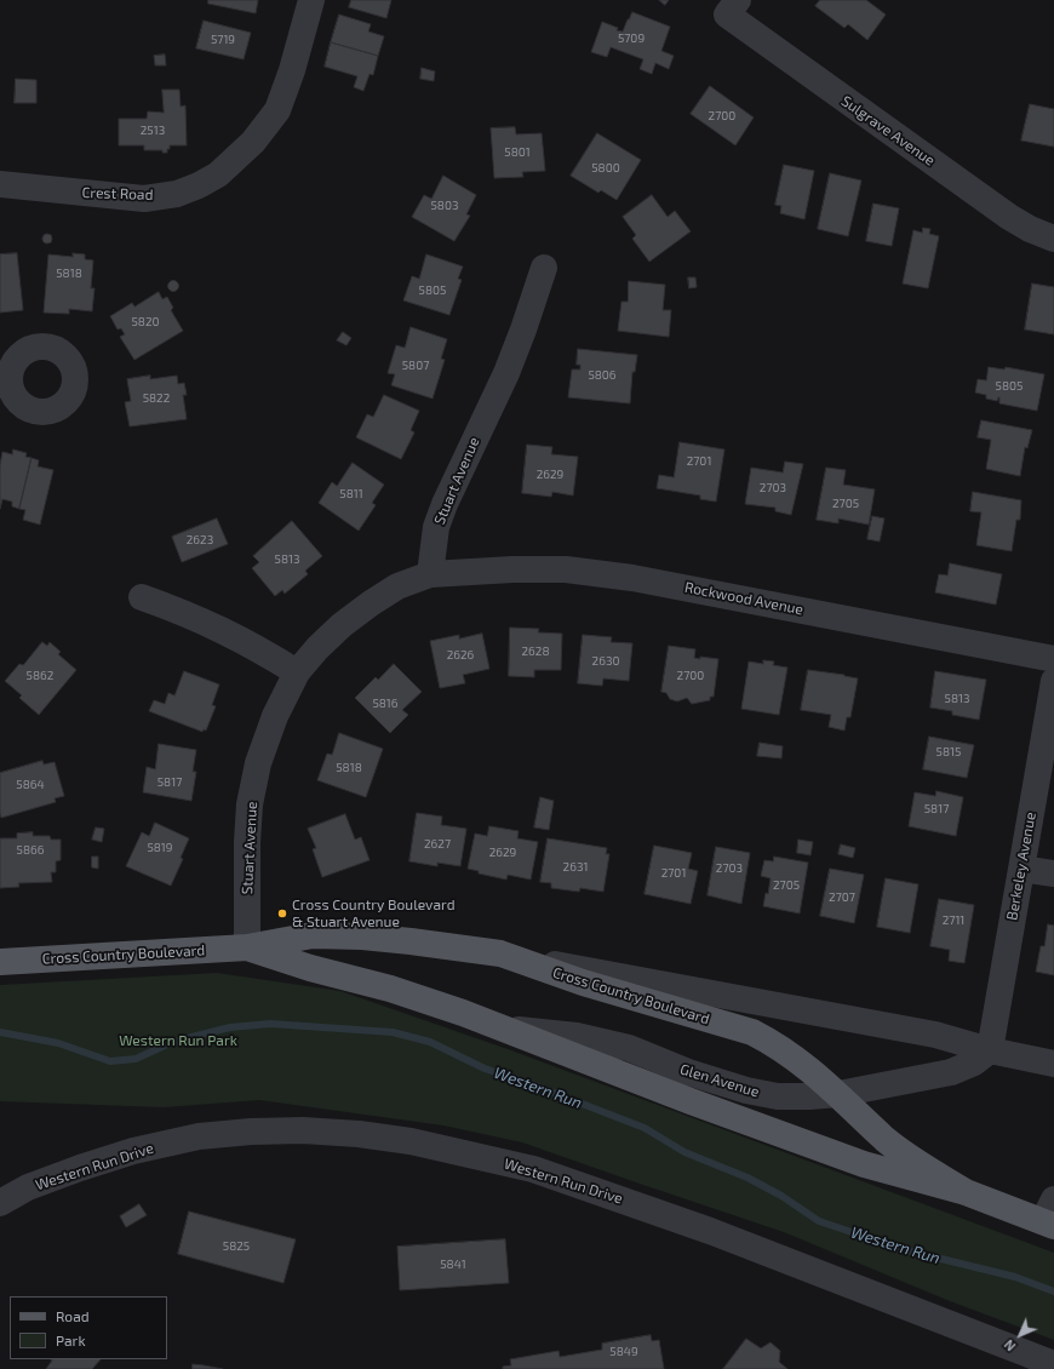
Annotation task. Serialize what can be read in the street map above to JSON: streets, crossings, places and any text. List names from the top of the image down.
{
  "streets": {
    "main road": ["Cross Country Boulevard"],
    "street": [
      "Sulgrave Avenue",
      "Crest Road",
      "Stuart Avenue",
      "Rockwood Avenue",
      "Berkeley Avenue",
      "Glen Avenue",
      "Western Run Drive"
    ]
  },
  "crossings": [
    ["Stuart Avenue", "Rockwood Avenue"],
    ["Stuart Avenue", "Cross Country Boulevard"],
    ["Berkeley Avenue", "Glen Avenue"],
    ["Cross Country Boulevard", "Glen Avenue"]
  ],
  "water": ["Western Run"],
  "parks": ["Western Run Park"],
  "places": ["Cross Country Boulevard & Stuart Avenue"],
  "house_numbers": [
    "5709",
    "5719",
    "2700",
    "2513",
    "5801",
    "5800",
    "5803",
    "5818",
    "5805",
    "5820",
    "5807",
    "5806",
    "5805",
    "5822",
    "2701",
    "2629",
    "2703",
    "5811",
    "2705",
    "2623",
    "5813",
    "2628",
    "2626",
    "2630",
    "5862",
    "2700",
    "5813",
    "5816",
    "5815",
    "5818",
    "5817",
    "5864",
    "5817",
    "2627",
    "5819",
    "5866",
    "2629",
    "2631",
    "2703",
    "2701",
    "2705",
    "2707",
    "2711",
    "5825",
    "5841",
    "5849"
  ],
  "legend": ["Road", "Park"],
  "north": "bottom left"
}
